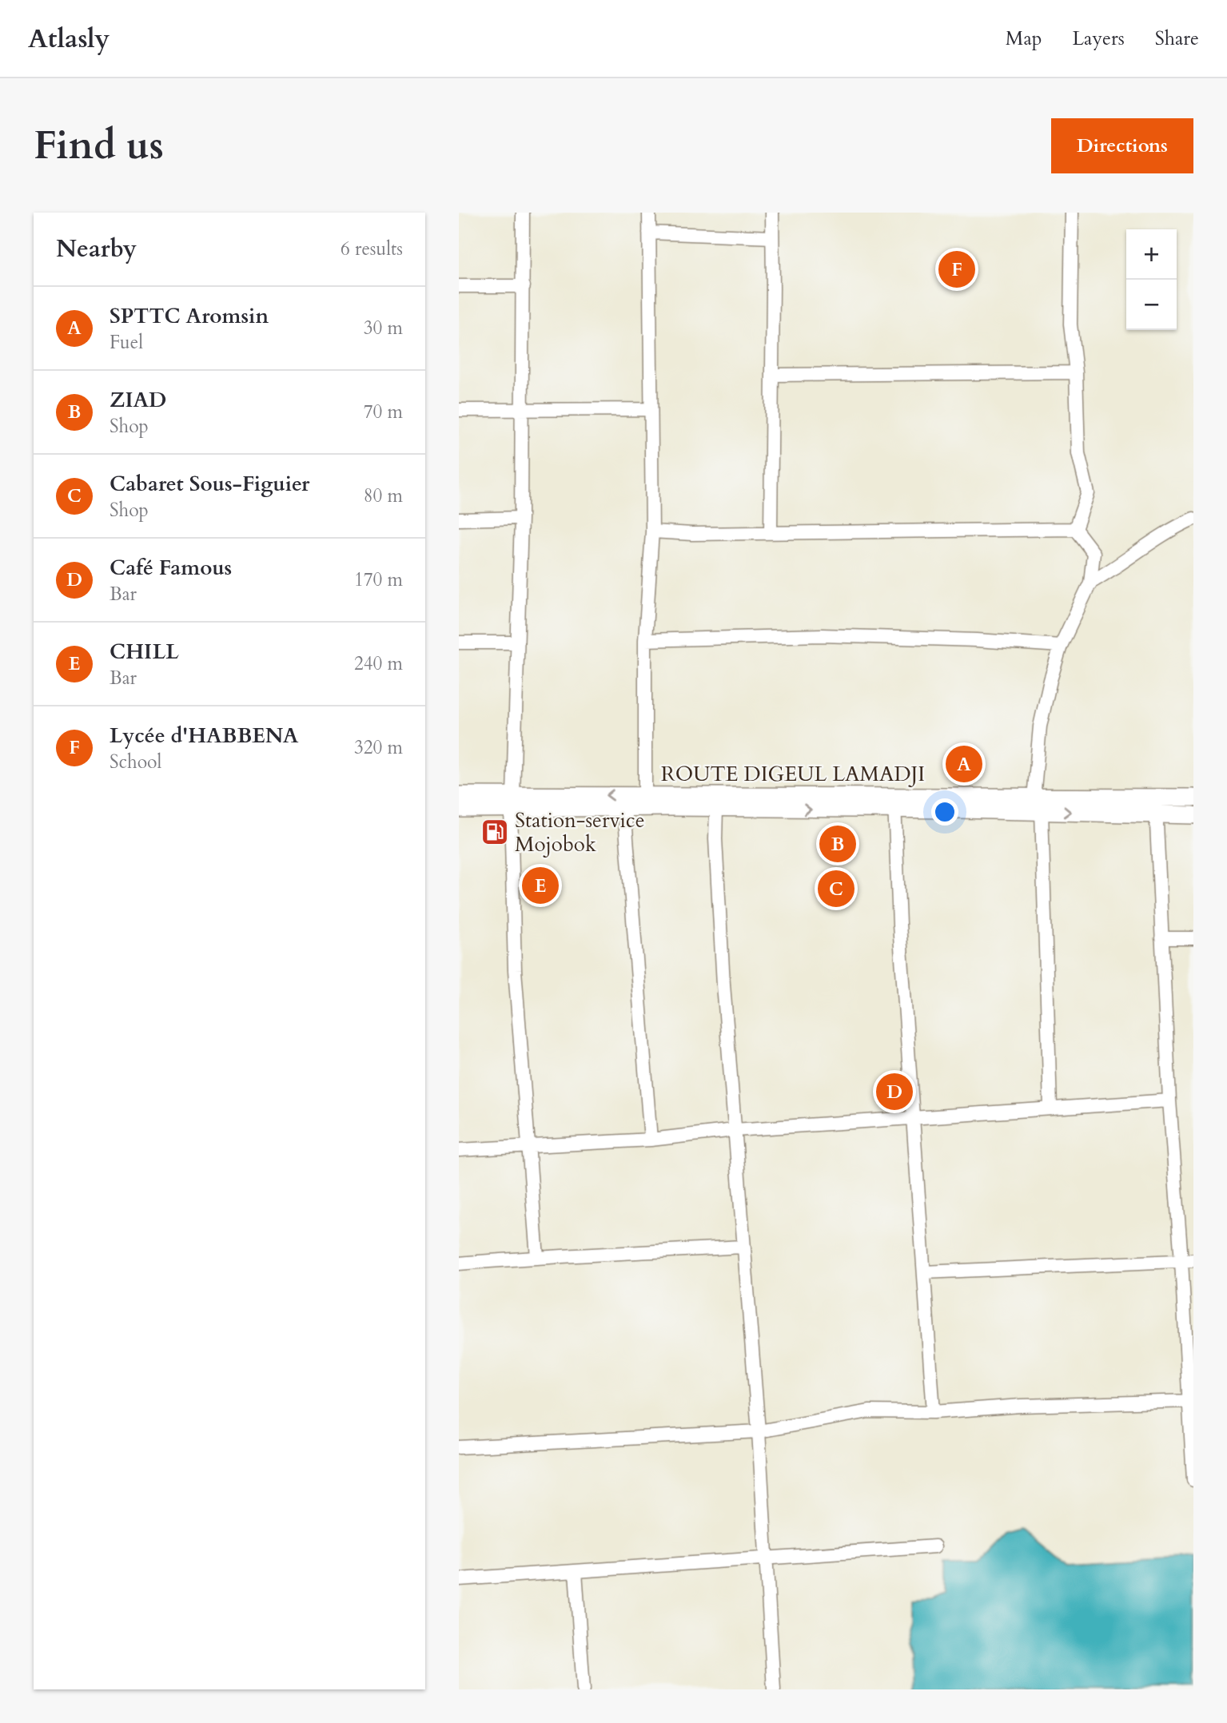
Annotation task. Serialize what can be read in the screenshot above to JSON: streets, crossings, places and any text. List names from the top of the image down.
{
  "streets": {
    "main road": ["ROUTE DIGEUL LAMADJI"]
  },
  "places": {
    "fuel station": ["Station-service Mojobok"]
  },
  "page": {
    "header": "Atlasly",
    "nav": ["Map", "Layers", "Share"],
    "buttons": "Directions",
    "title": "Find us",
    "heading": ["Nearby", "6 results"],
    "map_buttons": ["+", "−"],
    "pins": [
      "F",
      "A",
      "B",
      "E",
      "C",
      "D"
    ],
    "list": [
      {
        "mark": "A",
        "name": "SPTTC Aromsin",
        "note": "Fuel",
        "value": "30 m"
      },
      {
        "mark": "B",
        "name": "ZIAD",
        "note": "Shop",
        "value": "70 m"
      },
      {
        "mark": "C",
        "name": "Cabaret Sous-Figuier",
        "note": "Shop",
        "value": "80 m"
      },
      {
        "mark": "D",
        "name": "Café Famous",
        "note": "Bar",
        "value": "170 m"
      },
      {
        "mark": "E",
        "name": "CHILL",
        "note": "Bar",
        "value": "240 m"
      },
      {
        "mark": "F",
        "name": "Lycée d'HABBENA",
        "note": "School",
        "value": "320 m"
      }
    ]
  }
}
